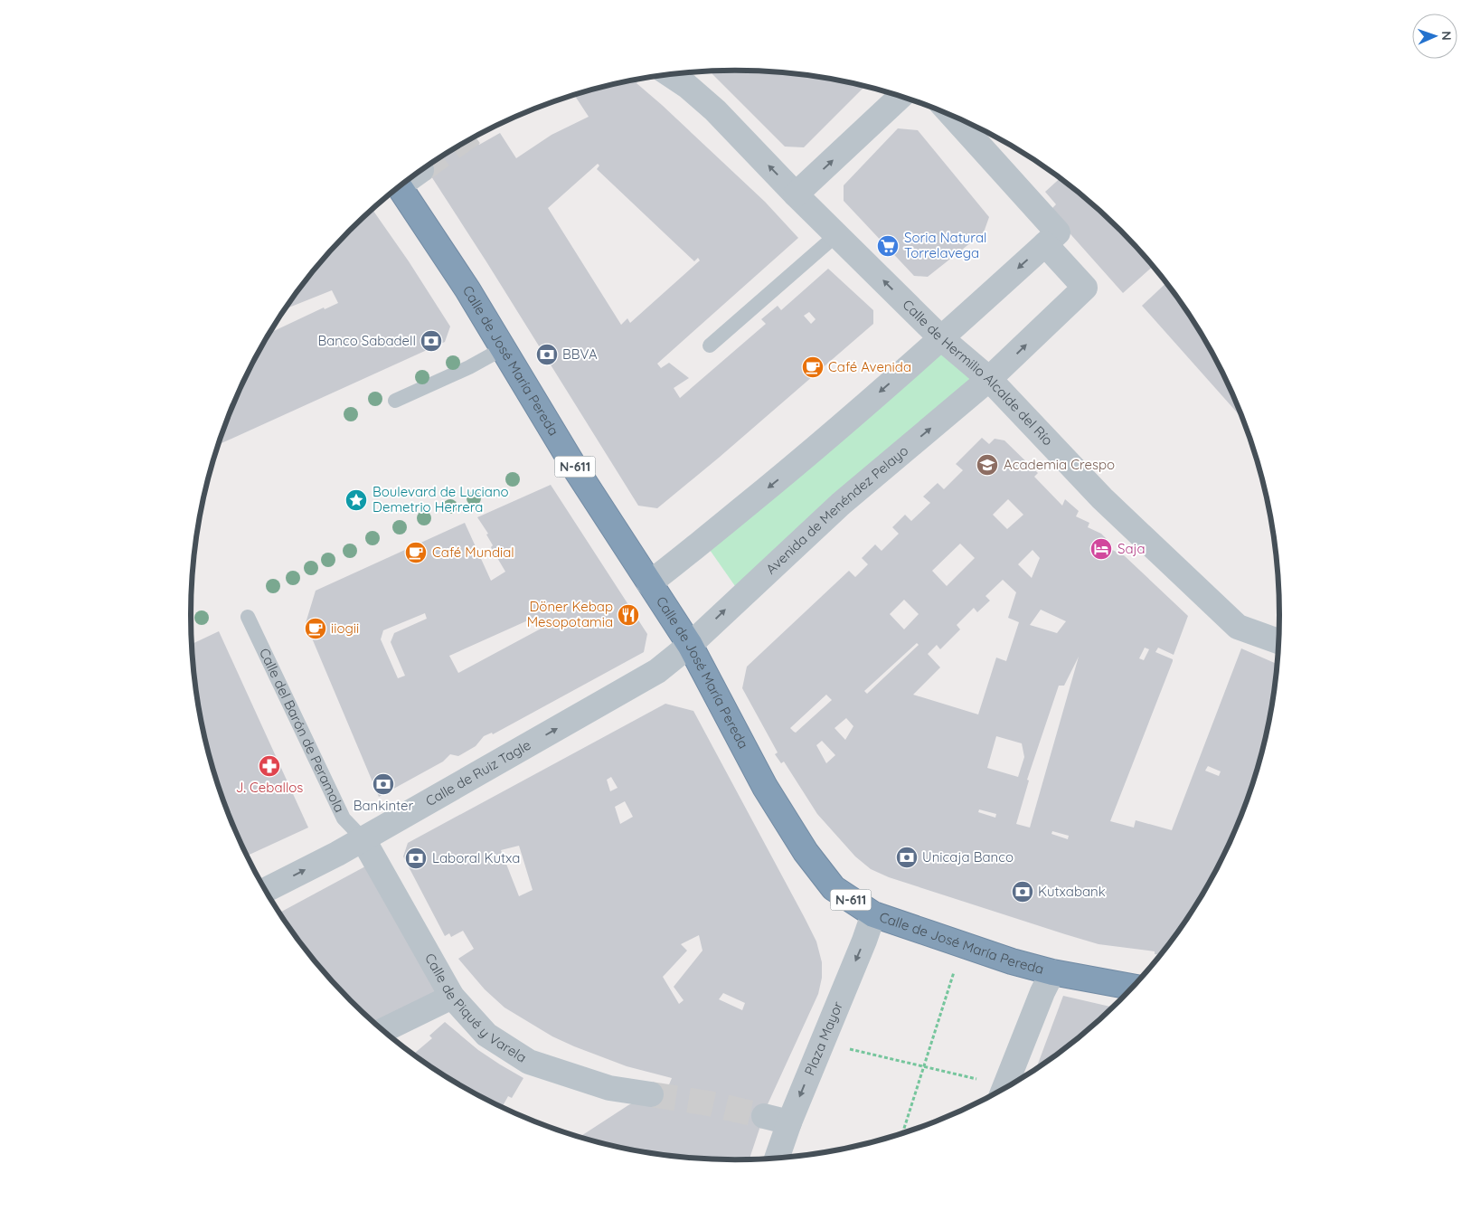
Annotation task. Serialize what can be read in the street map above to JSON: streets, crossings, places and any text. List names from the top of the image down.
{
  "streets": {
    "highway": ["Calle de José María Pereda", "N-611"],
    "street": [
      "Calle de Hermilio Alcalde del Río",
      "Avenida de Menéndez Pelayo",
      "Calle de Ruiz Tagle",
      "Calle de Piqué y Varela",
      "Plaza Mayor"
    ],
    "lane": ["Calle del Barón de Peramola"]
  },
  "crossings": [
    ["Calle de José María Pereda", "Avenida de Menéndez Pelayo"],
    ["Calle de José María Pereda", "Calle de Ruiz Tagle"],
    ["Calle de José María Pereda", "Plaza Mayor"],
    ["Calle de Hermilio Alcalde del Río", "Avenida de Menéndez Pelayo"],
    ["Avenida de Menéndez Pelayo", "Calle de Ruiz Tagle"],
    ["Calle del Barón de Peramola", "Calle de Ruiz Tagle"],
    ["Calle del Barón de Peramola", "Calle de Piqué y Varela"],
    ["Calle de Ruiz Tagle", "Calle de Piqué y Varela"]
  ],
  "one_way": ["Calle de Hermilio Alcalde del Río", "Calle de Ruiz Tagle"],
  "places": {
    "supermarket": ["Soria Natural Torrelavega"],
    "bank": [
      "Banco Sabadell",
      "BBVA",
      "Bankinter",
      "Unicaja Banco",
      "Laboral Kutxa",
      "Kutxabank"
    ],
    "cafe": ["Café Avenida", "Café Mundial", "iiogii"],
    "school or university": ["Academia Crespo"],
    "place": ["Boulevard de Luciano Demetrio Herrera"],
    "hotel": ["Saja"],
    "restaurant": ["Döner Kebap Mesopotamia"],
    "pharmacy": ["J. Ceballos"]
  },
  "north": "right"
}
